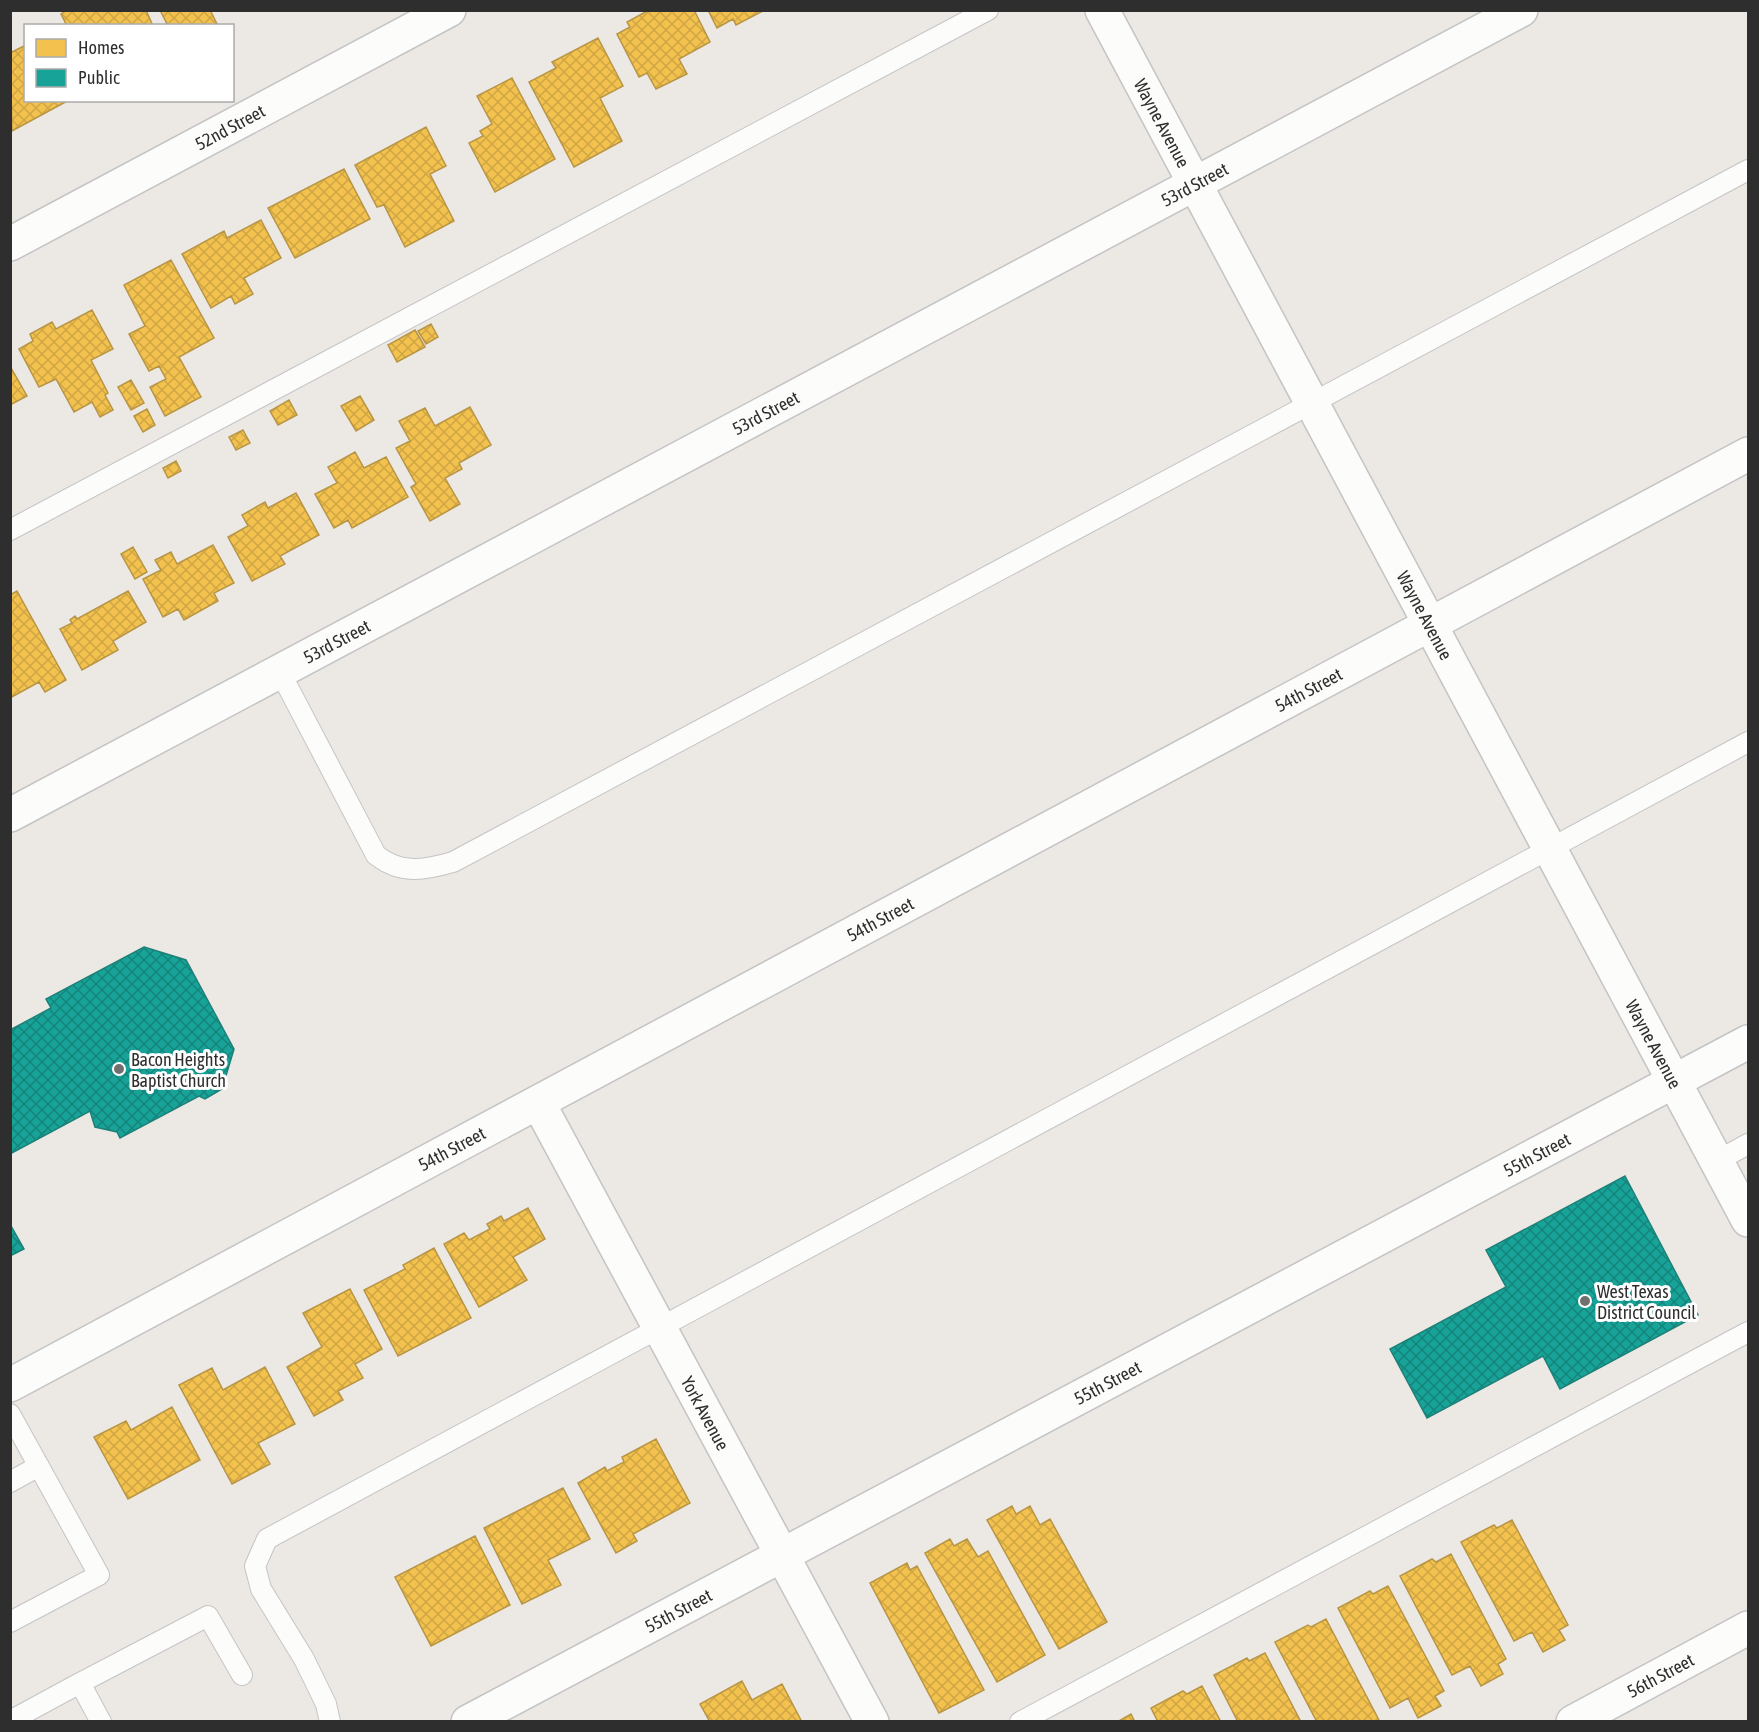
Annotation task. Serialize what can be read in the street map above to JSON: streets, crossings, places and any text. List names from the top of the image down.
{
  "streets": {
    "street": [
      "Wayne Avenue",
      "52nd Street",
      "53rd Street",
      "54th Street",
      "55th Street",
      "York Avenue",
      "56th Street"
    ]
  },
  "crossings": [
    ["Wayne Avenue", "53rd Street"],
    ["Wayne Avenue", "54th Street"],
    ["Wayne Avenue", "55th Street"],
    ["54th Street", "York Avenue"],
    ["55th Street", "York Avenue"]
  ],
  "places": ["Bacon Heights Baptist Church", "West Texas District Council"],
  "legend": ["Homes", "Public"]
}
